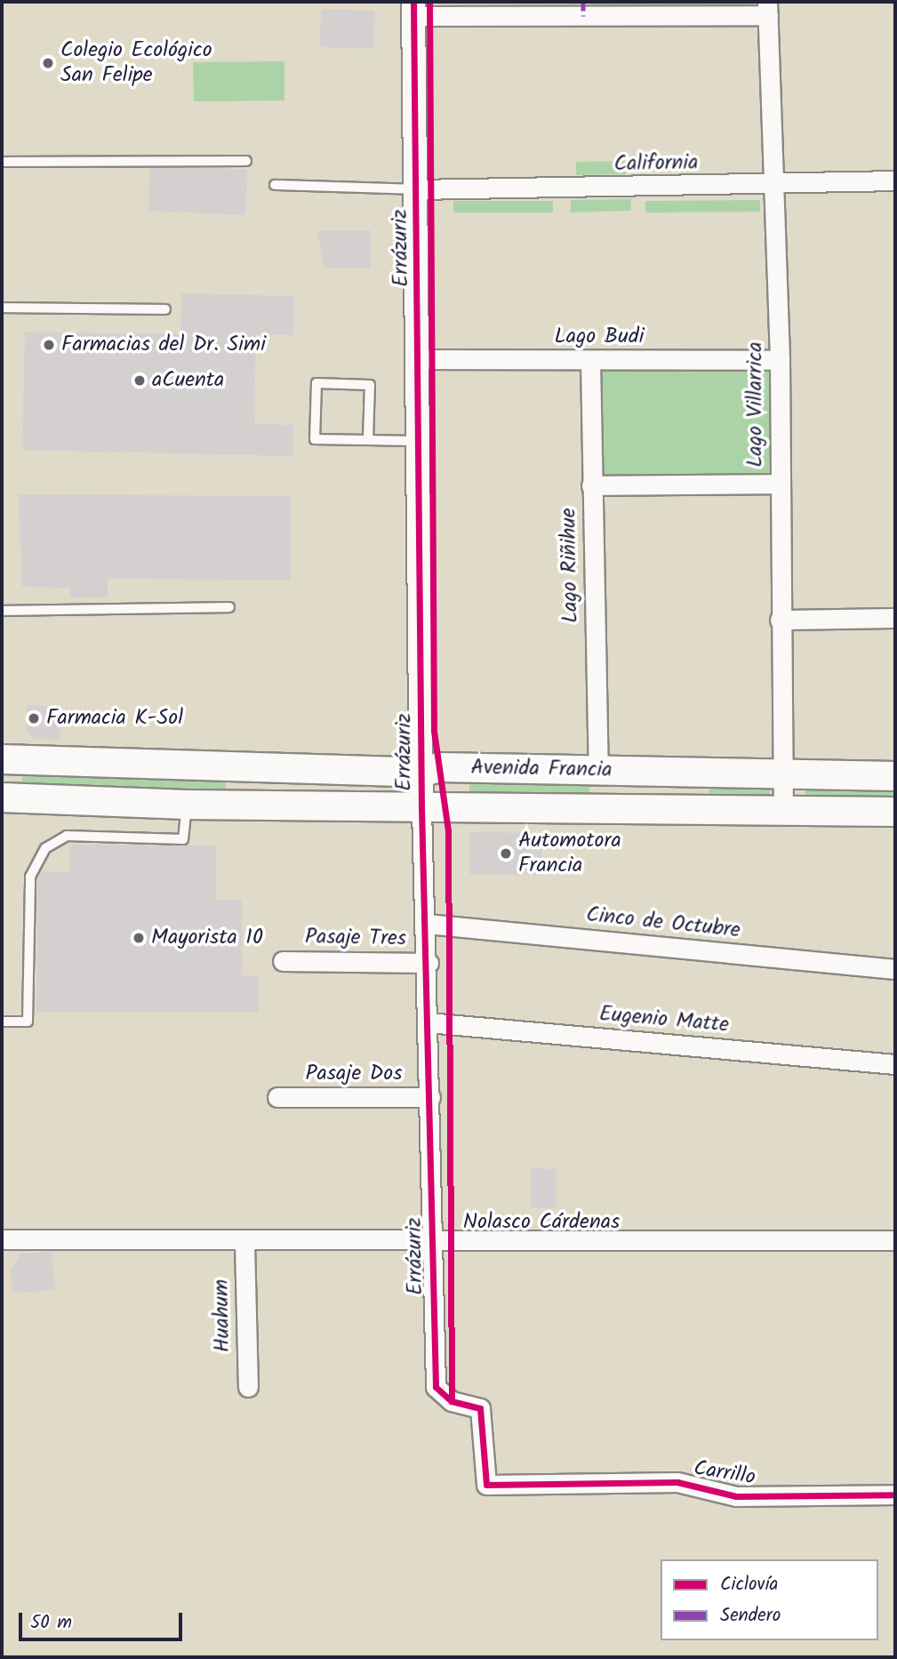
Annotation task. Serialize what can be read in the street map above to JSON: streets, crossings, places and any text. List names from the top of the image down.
{
  "streets": {
    "main road": ["Avenida Francia"],
    "street": [
      "California",
      "Errázuriz",
      "Lago Budi",
      "Lago Villarrica",
      "Lago Riñihue",
      "Cinco de Octubre",
      "Pasaje Tres",
      "Eugenio Matte",
      "Pasaje Dos",
      "Nolasco Cárdenas",
      "Huahum",
      "Carrillo"
    ]
  },
  "crossings": [
    ["California", "Errázuriz"],
    ["California", "Lago Villarrica"],
    ["Errázuriz", "Lago Budi"],
    ["Errázuriz", "Avenida Francia"],
    ["Errázuriz", "Cinco de Octubre"],
    ["Errázuriz", "Pasaje Tres"],
    ["Errázuriz", "Eugenio Matte"],
    ["Errázuriz", "Pasaje Dos"],
    ["Errázuriz", "Nolasco Cárdenas"],
    ["Errázuriz", "Carrillo"],
    ["Lago Budi", "Lago Villarrica"],
    ["Lago Budi", "Lago Riñihue"],
    ["Lago Villarrica", "Avenida Francia"],
    ["Lago Riñihue", "Avenida Francia"],
    ["Nolasco Cárdenas", "Huahum"]
  ],
  "places": [
    "Colegio Ecológico San Felipe",
    "Farmacias del Dr. Simi",
    "aCuenta",
    "Farmacia K-Sol",
    "Automotora Francia",
    "Mayorista 10"
  ],
  "legend": ["Ciclovía", "Sendero"],
  "scale_bar": "50 m"
}
